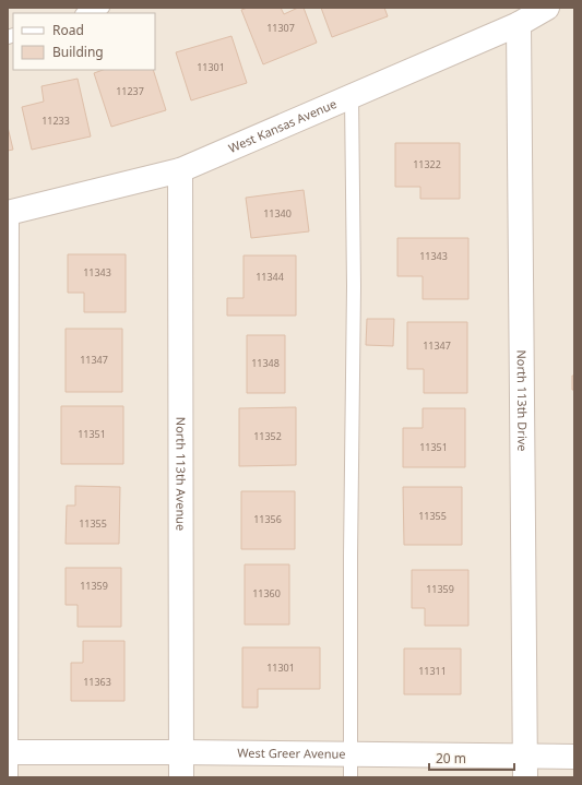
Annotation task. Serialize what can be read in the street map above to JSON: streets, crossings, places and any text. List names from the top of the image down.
{
  "streets": {
    "street": [
      "West Kansas Avenue",
      "North 113th Drive",
      "North 113th Avenue",
      "West Greer Avenue"
    ]
  },
  "crossings": [
    ["West Kansas Avenue", "North 113th Drive"],
    ["West Kansas Avenue", "North 113th Avenue"],
    ["North 113th Drive", "West Greer Avenue"],
    ["North 113th Avenue", "West Greer Avenue"]
  ],
  "house_numbers": [
    "11307",
    "11301",
    "11237",
    "11233",
    "11322",
    "11340",
    "11343",
    "11343",
    "11344",
    "11347",
    "11347",
    "11348",
    "11351",
    "11352",
    "11351",
    "11355",
    "11356",
    "11355",
    "11359",
    "11359",
    "11360",
    "11301",
    "11311",
    "11363"
  ],
  "legend": ["Road", "Building"],
  "scale_bar": "20 m"
}
